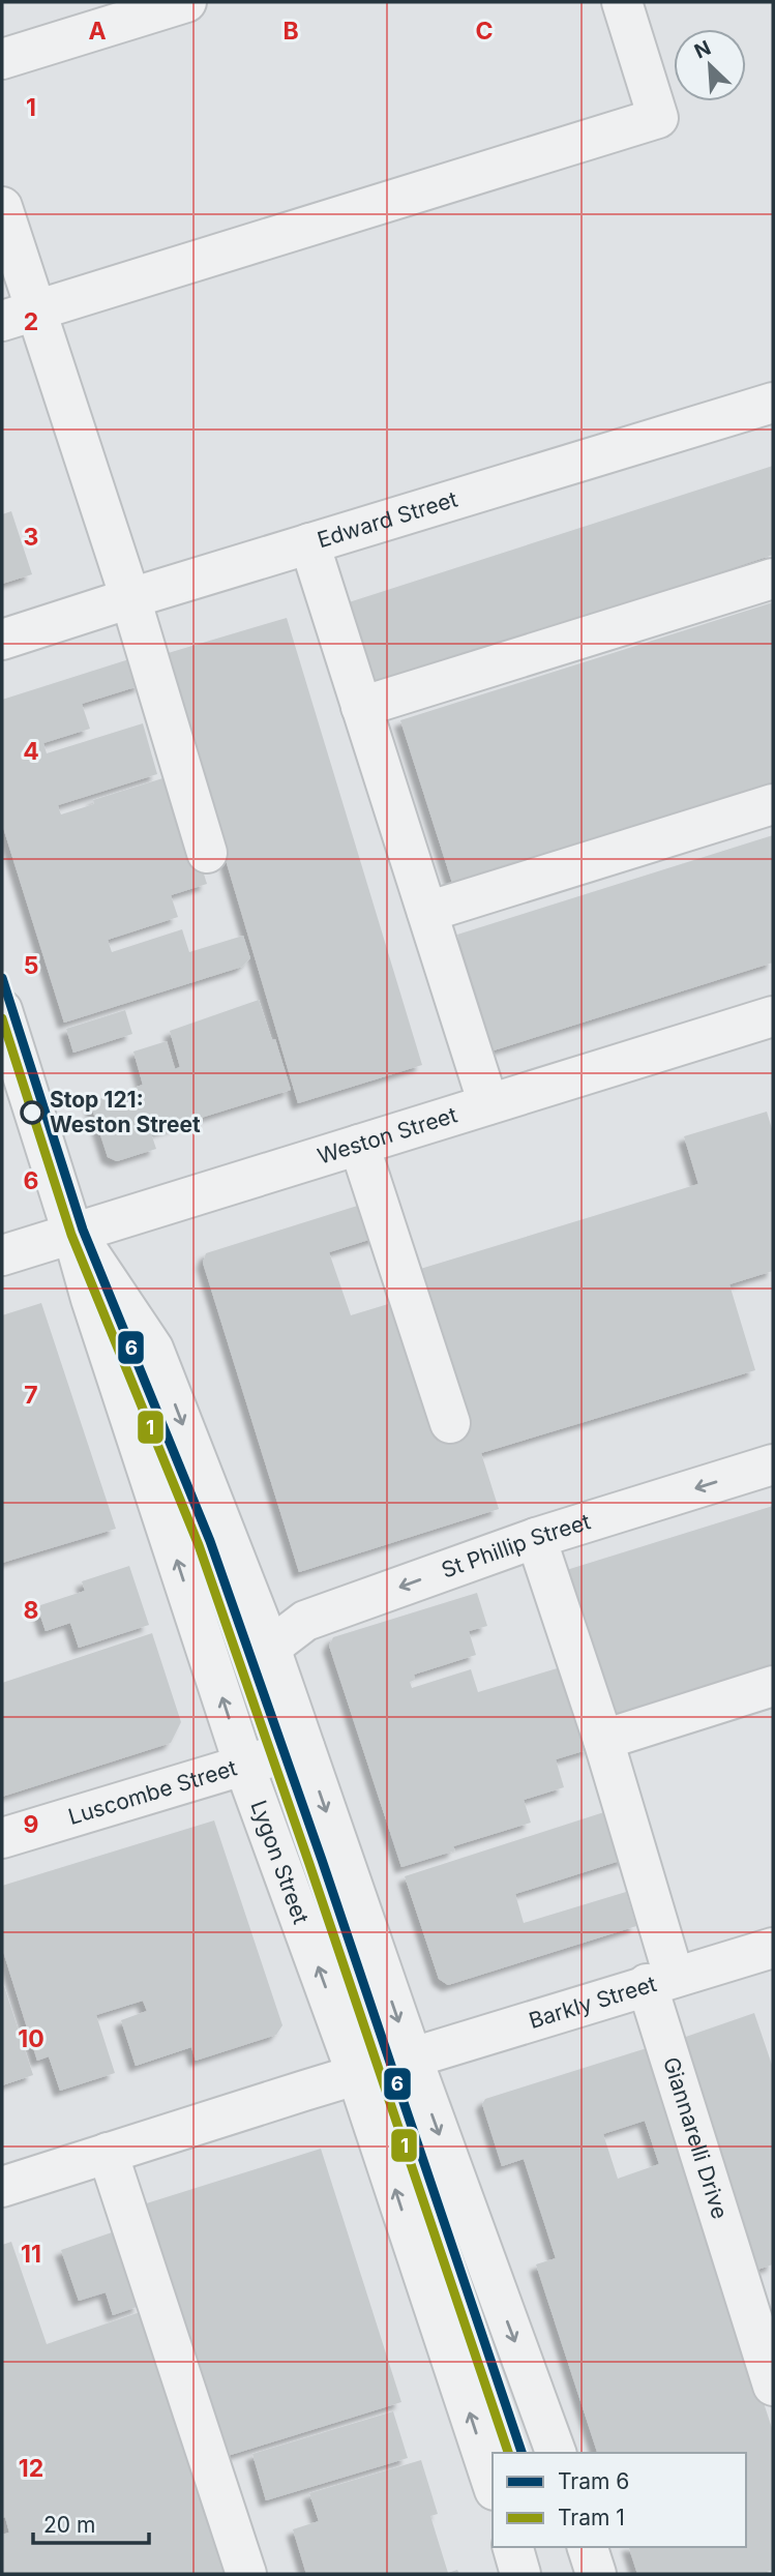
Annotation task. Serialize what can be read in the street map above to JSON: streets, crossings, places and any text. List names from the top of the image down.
{
  "streets": {
    "street": [
      "Edward Street",
      "Weston Street",
      "St Phillip Street",
      "Luscombe Street",
      "Lygon Street",
      "Barkly Street",
      "Giannarelli Drive"
    ]
  },
  "crossings": [
    ["Weston Street", "Lygon Street"],
    ["St Phillip Street", "Lygon Street"],
    ["St Phillip Street", "Giannarelli Drive"],
    ["Luscombe Street", "Lygon Street"],
    ["Lygon Street", "Barkly Street"],
    ["Barkly Street", "Giannarelli Drive"]
  ],
  "places": ["Stop 121: Weston Street"],
  "lines": ["tram line 6", "tram line 1"],
  "legend": ["Tram 6", "Tram 1"],
  "scale_bar": "20 m",
  "north": "top left",
  "grid": {
    "columns": ["A", "B", "C"],
    "rows": [
      "1",
      "2",
      "3",
      "4",
      "5",
      "6",
      "7",
      "8",
      "9",
      "10",
      "11",
      "12"
    ]
  }
}
